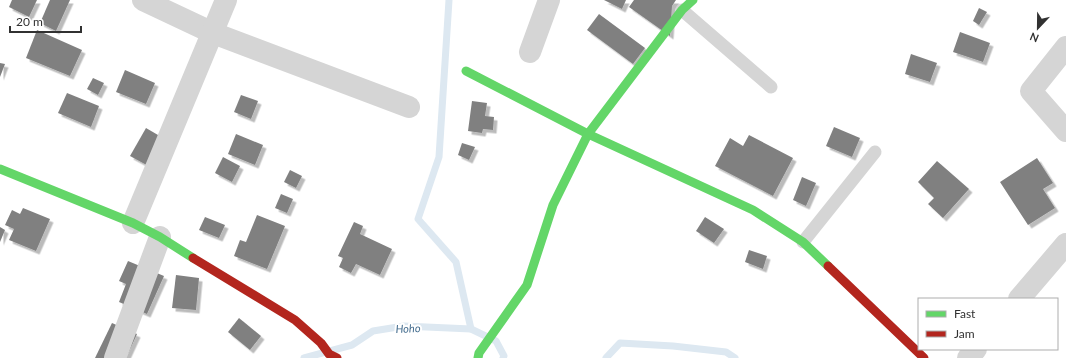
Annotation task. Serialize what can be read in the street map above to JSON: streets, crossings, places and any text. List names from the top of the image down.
{
  "water": ["Hoho"],
  "legend": ["Fast", "Jam"],
  "scale_bar": "20 m",
  "north": "bottom"
}
